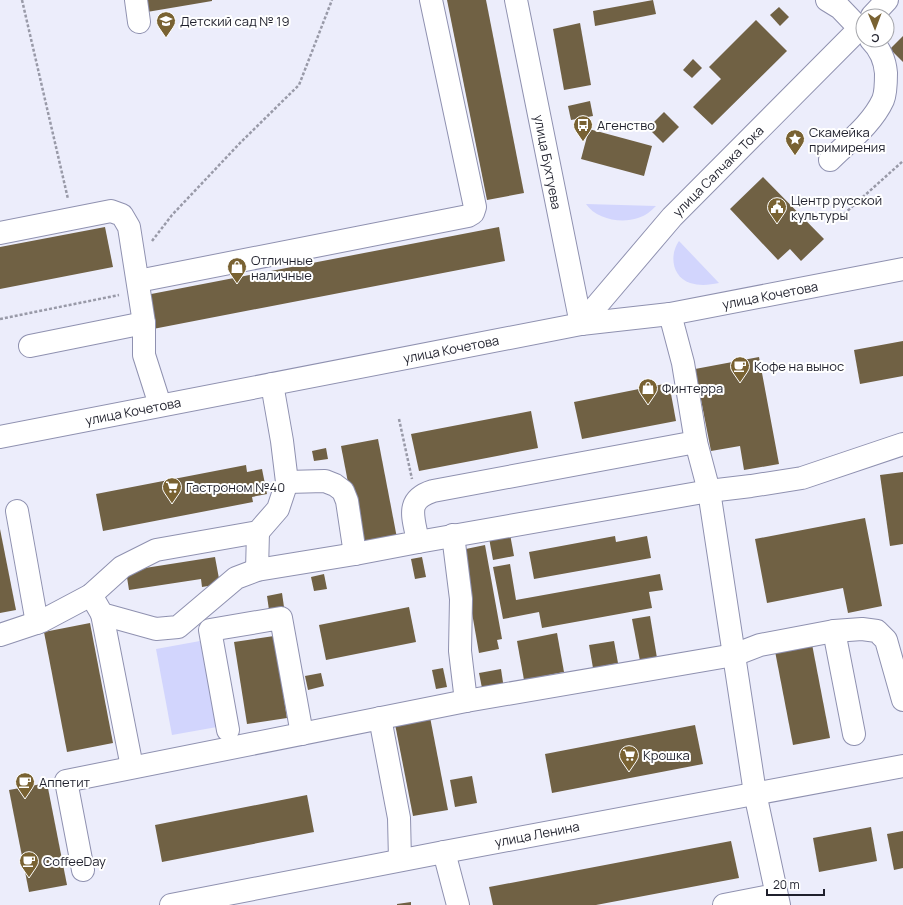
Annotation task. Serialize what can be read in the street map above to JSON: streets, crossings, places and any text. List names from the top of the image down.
{
  "streets": {
    "street": [
      "улица Бухтуева",
      "улица Салчака Тока",
      "улица Кочетова",
      "улица Ленина"
    ]
  },
  "crossings": [
    ["улица Бухтуева", "улица Салчака Тока"],
    ["улица Бухтуева", "улица Кочетова"],
    ["улица Салчака Тока", "улица Кочетова"]
  ],
  "places": {
    "school or university": ["Детский сад № 19"],
    "bus stop": ["Агенство"],
    "place": ["Скамейка примирения"],
    "public building": ["Центр русской культуры"],
    "shop": ["Отличные наличные", "Финтерра"],
    "cafe": ["Кофе на вынос", "Аппетит", "CoffeeDay"],
    "supermarket": ["Гастроном №40", "Крошка"]
  },
  "scale_bar": "20 m",
  "north": "bottom"
}
